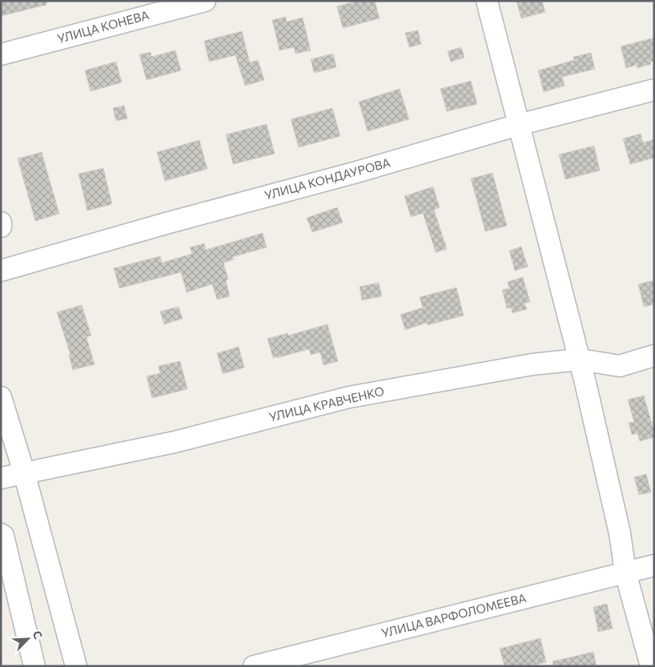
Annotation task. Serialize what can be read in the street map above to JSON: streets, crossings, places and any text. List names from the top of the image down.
{
  "streets": {
    "street": [
      "УЛИЦА КОНЕВА",
      "УЛИЦА КОНДАУРОВА",
      "УЛИЦА КРАВЧЕНКО",
      "УЛИЦА ВАРФОЛОМЕЕВА"
    ]
  },
  "north": "top right"
}
